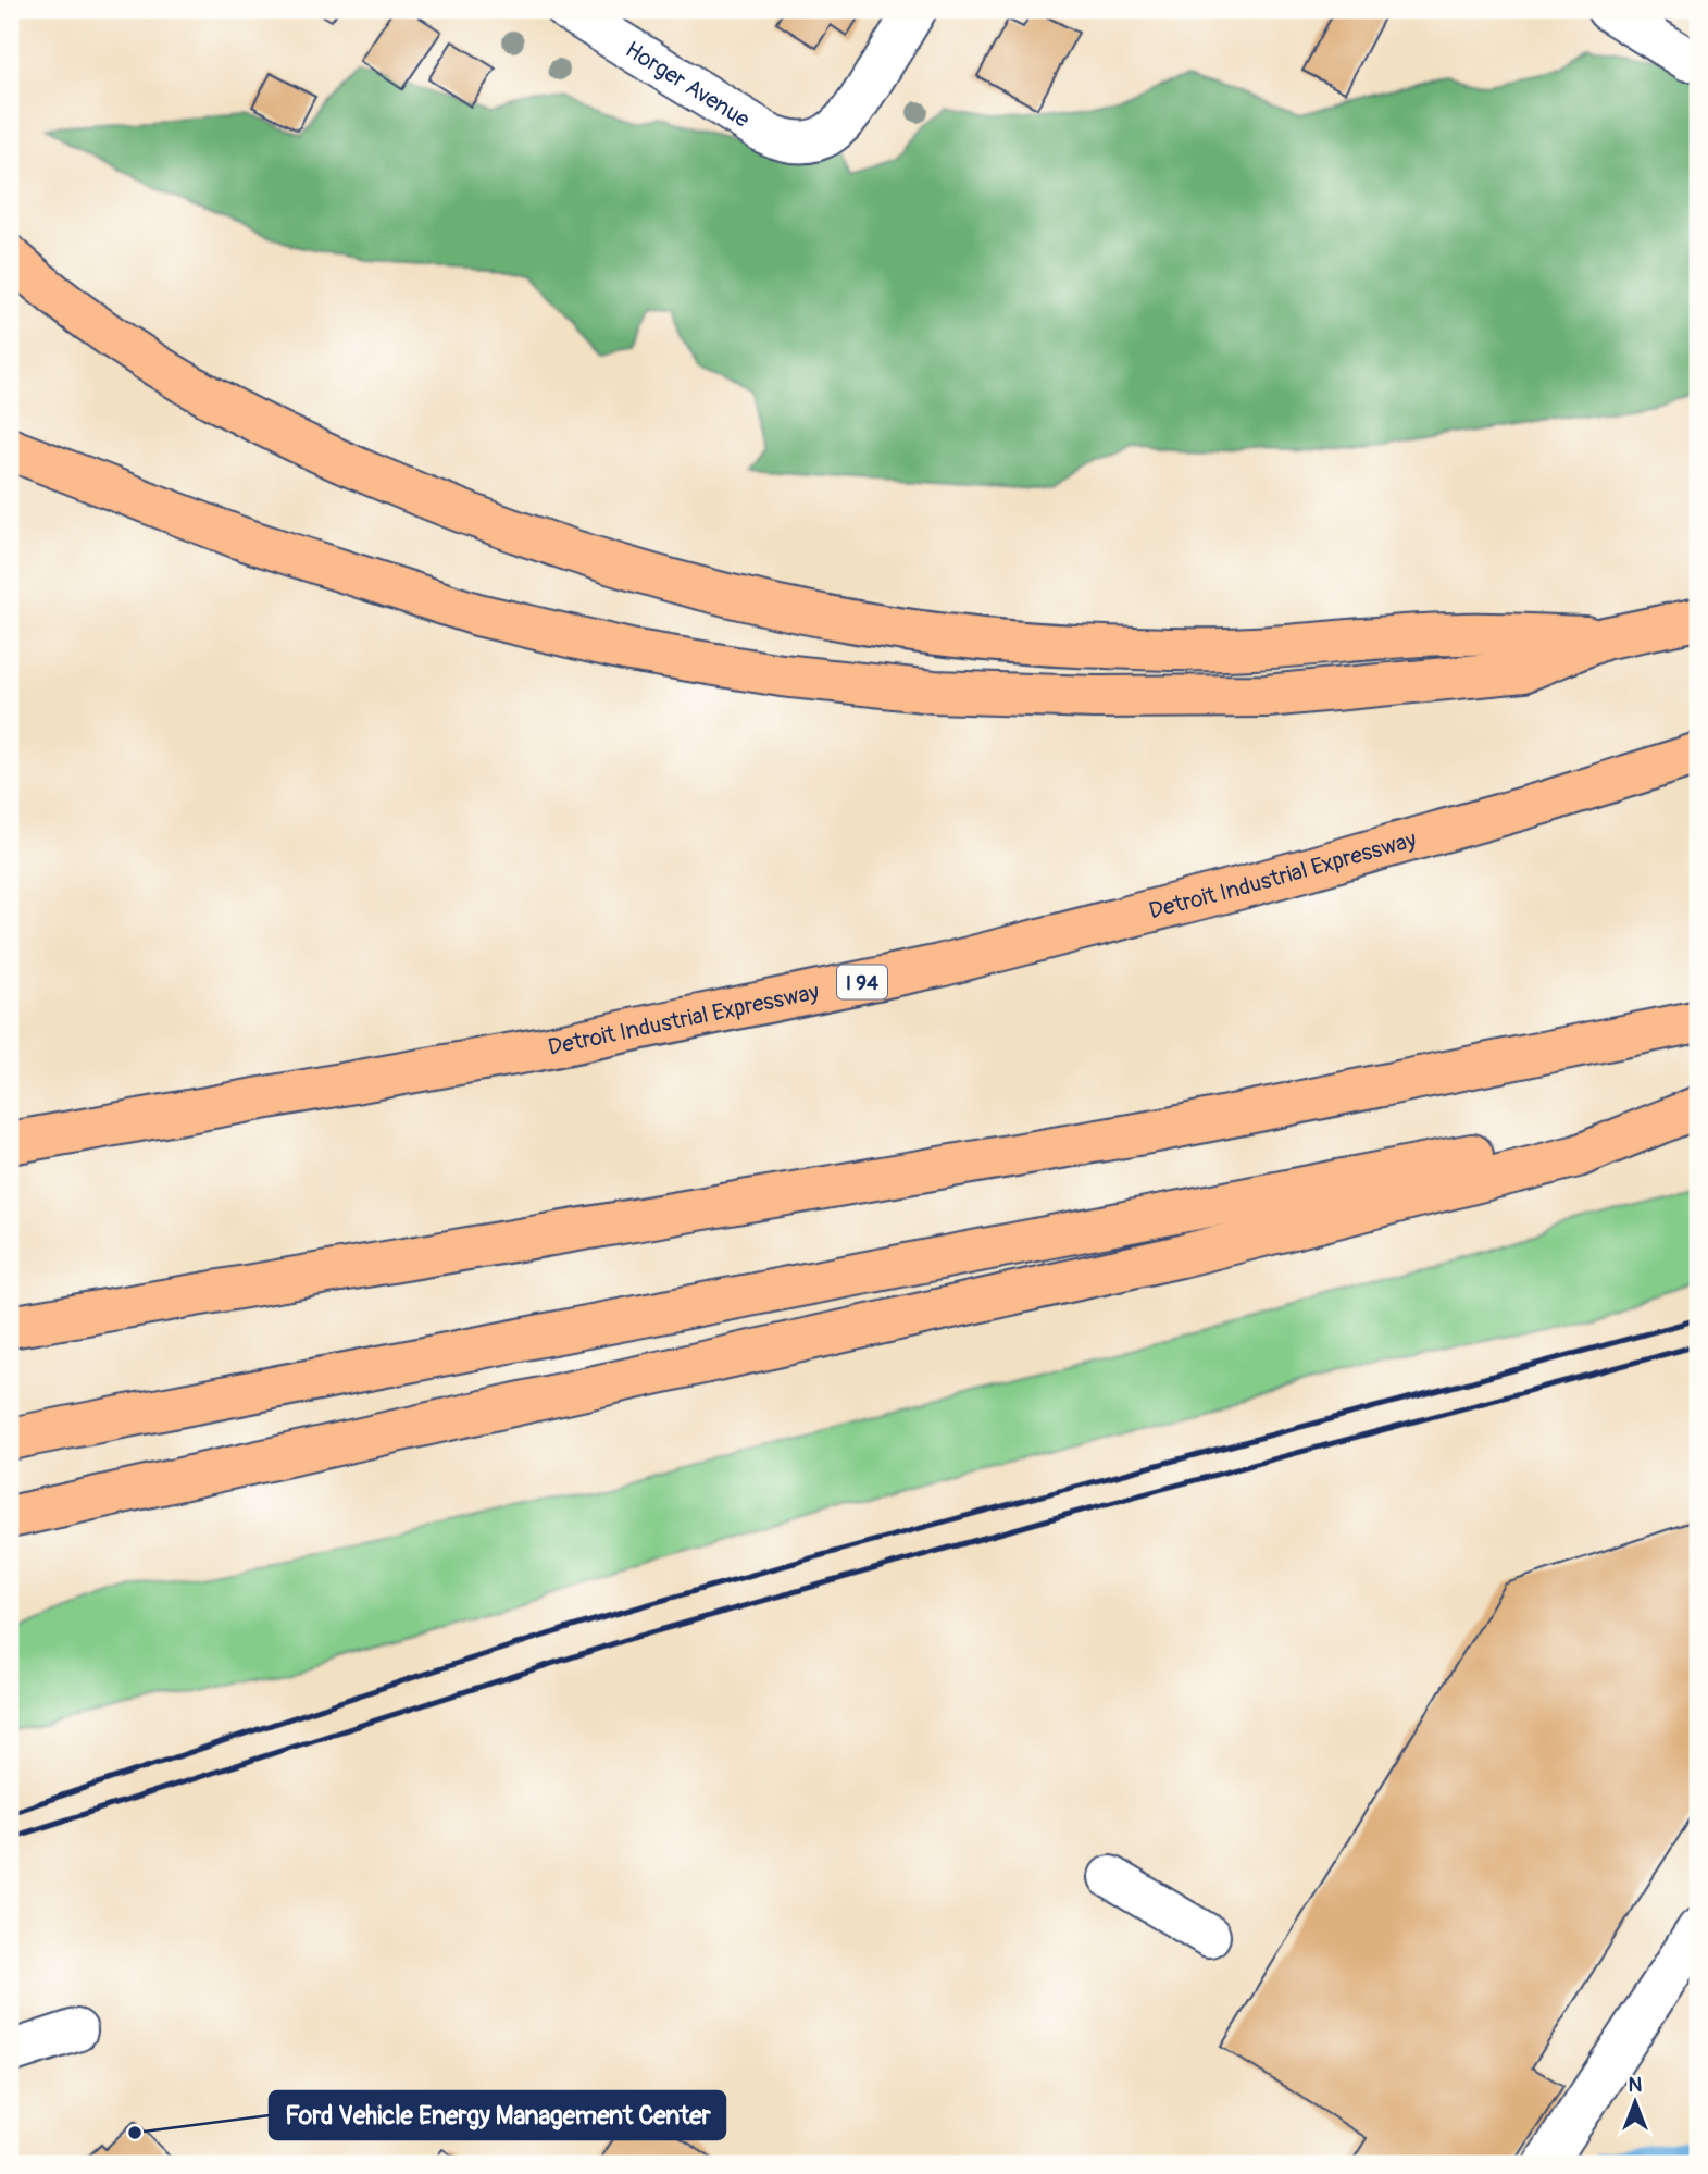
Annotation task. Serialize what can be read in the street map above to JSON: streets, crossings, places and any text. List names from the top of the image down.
{
  "streets": {
    "highway": ["Detroit Industrial Expressway", "I 94"],
    "street": ["Horger Avenue"]
  },
  "places": ["Ford Vehicle Energy Management Center"],
  "north": "top"
}
